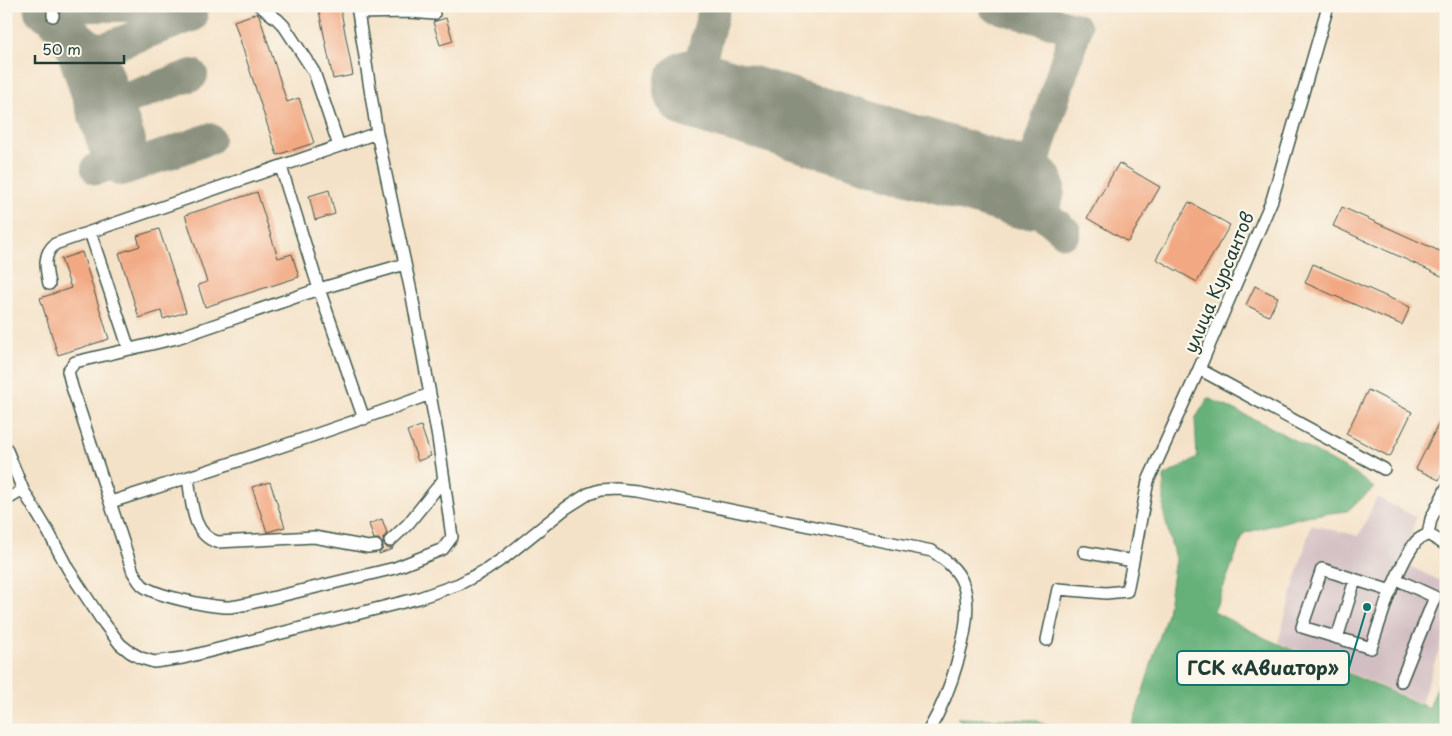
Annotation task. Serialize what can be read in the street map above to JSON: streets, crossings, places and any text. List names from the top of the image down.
{
  "streets": {
    "street": ["улица Курсантов"]
  },
  "places": ["ГСК «Авиатор»"],
  "scale_bar": "50 m"
}
